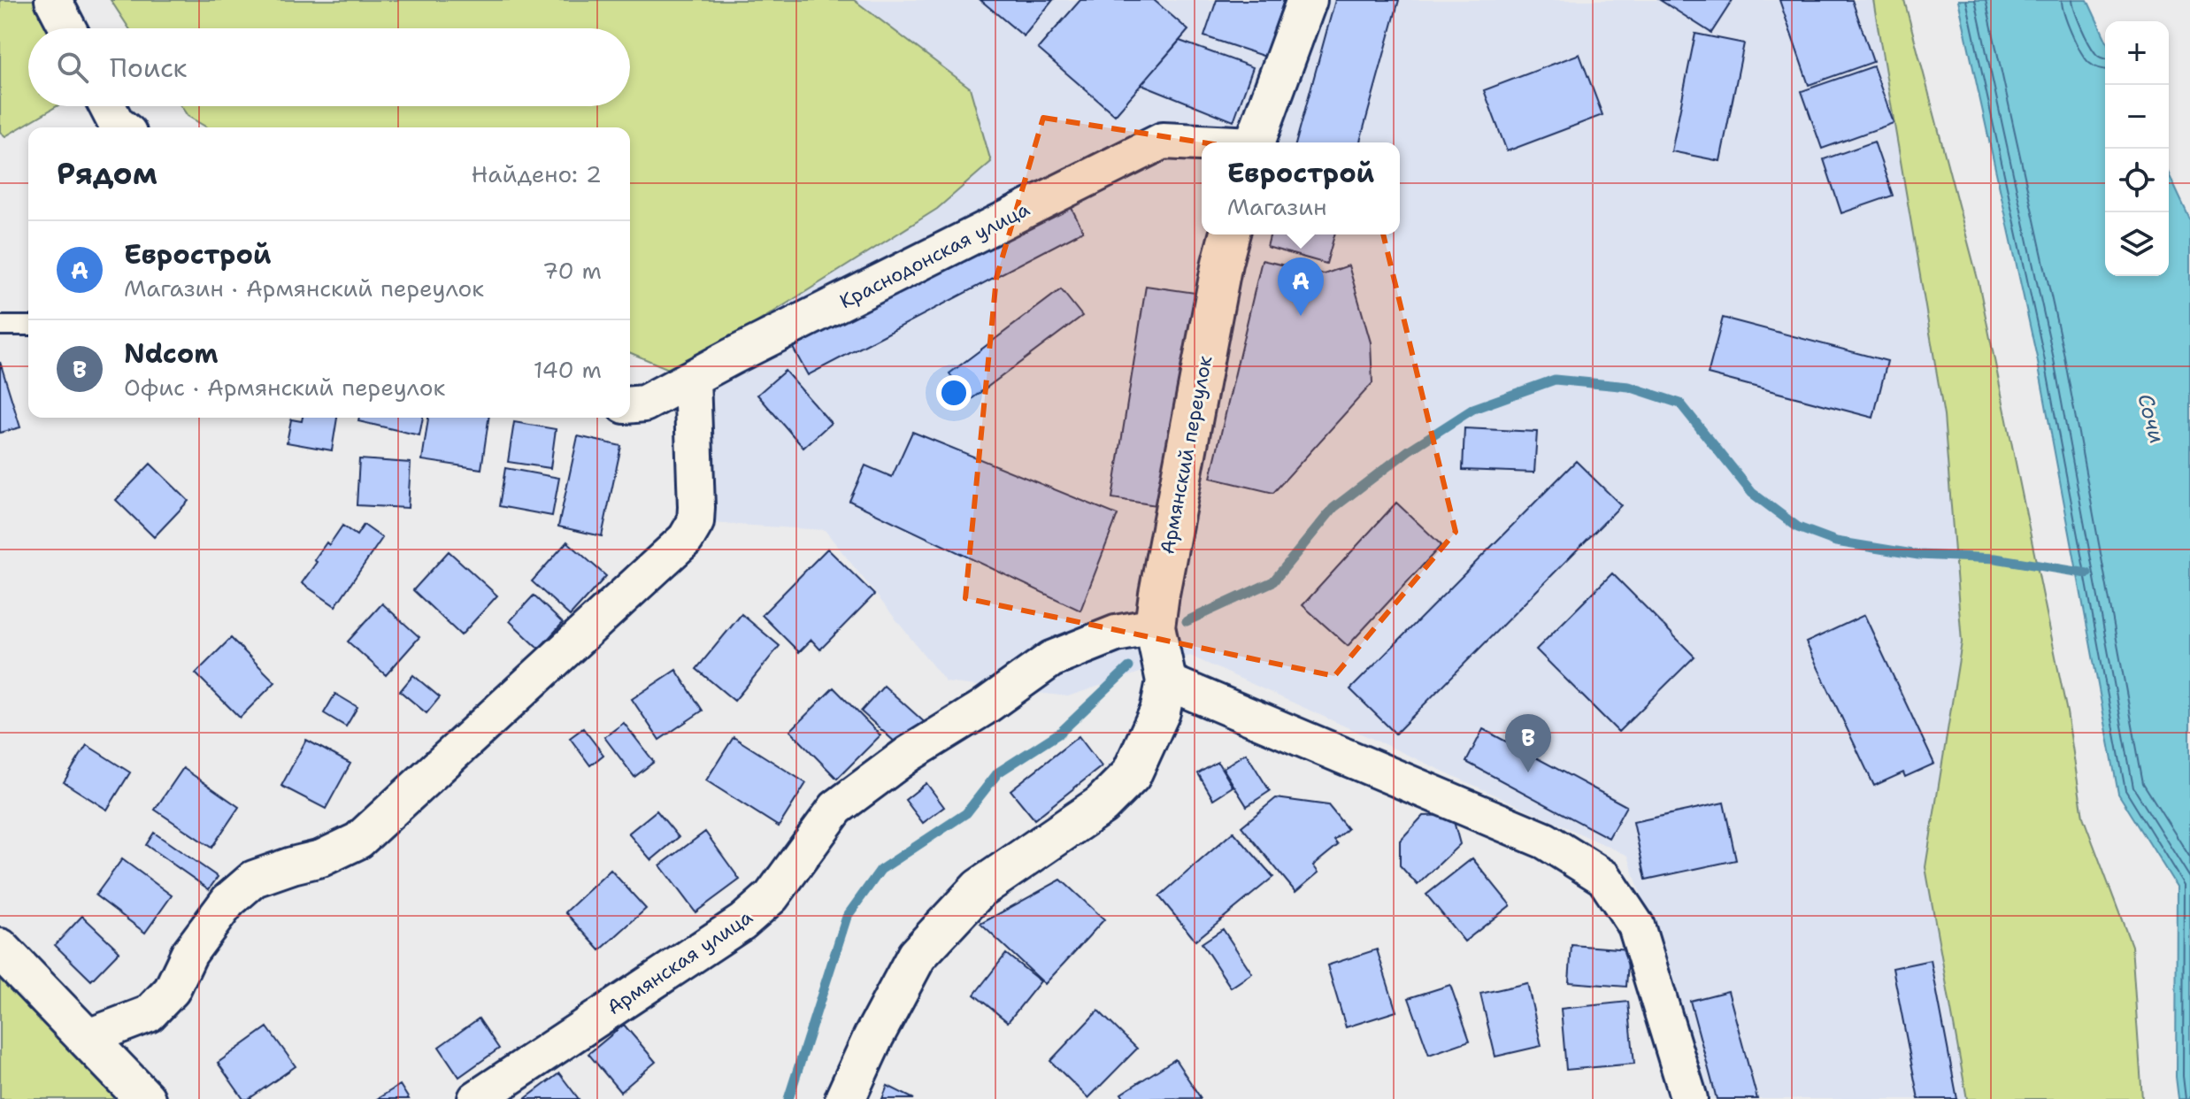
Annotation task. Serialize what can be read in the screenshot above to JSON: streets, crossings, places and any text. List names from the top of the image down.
{
  "streets": {
    "street": ["Краснодонская улица", "Армянский переулок", "Армянская улица"]
  },
  "crossings": [
    ["Армянский переулок", "Армянская улица"]
  ],
  "water": ["Сочи"],
  "page": {
    "map_buttons": ["+", "−"],
    "search": "Поиск",
    "heading": ["Рядом", "Найдено: 2"],
    "popup": ["Еврострой", "Магазин"],
    "list": [
      {
        "mark": "A",
        "name": "Еврострой",
        "note": "Магазин · Армянский переулок",
        "value": "70 m"
      },
      {
        "mark": "B",
        "name": "Ndcom",
        "note": "Офис · Армянский переулок",
        "value": "140 m"
      }
    ],
    "pins": ["A", "B"]
  }
}
